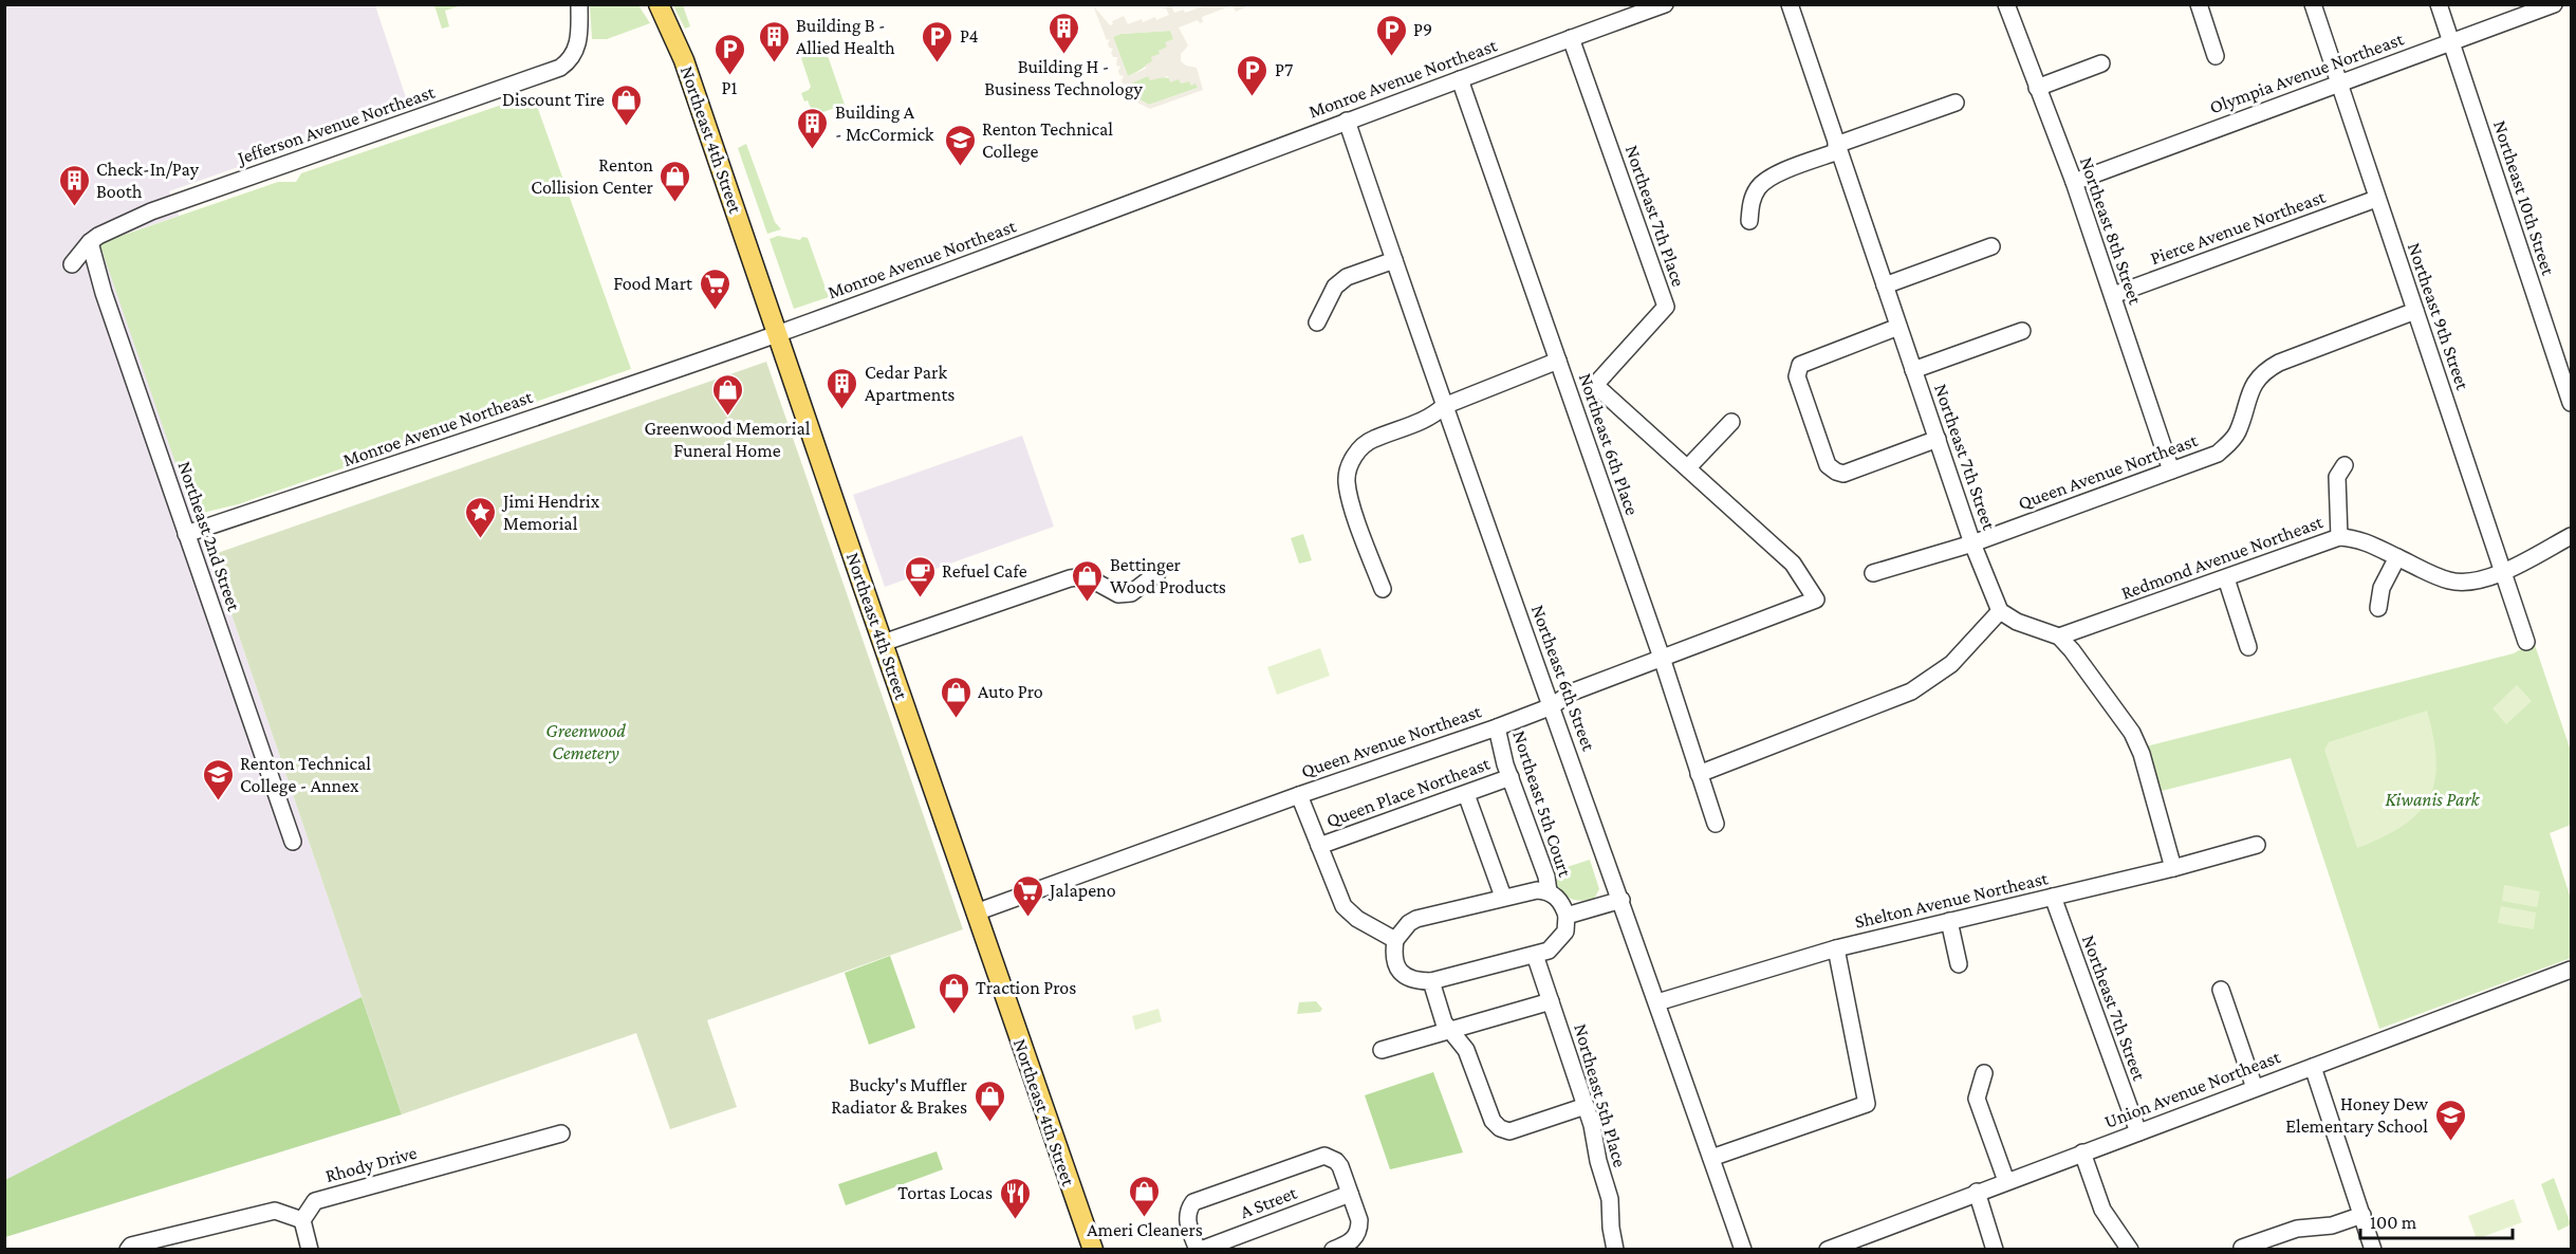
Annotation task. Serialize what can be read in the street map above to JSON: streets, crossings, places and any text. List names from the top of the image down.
{
  "streets": {
    "main road": ["Northeast 4th Street"],
    "street": [
      "Olympia Avenue Northeast",
      "Monroe Avenue Northeast",
      "Jefferson Avenue Northeast",
      "Northeast 10th Street",
      "Northeast 7th Place",
      "Pierce Avenue Northeast",
      "Northeast 8th Street",
      "Northeast 9th Street",
      "Northeast 6th Place",
      "Northeast 7th Street",
      "Queen Avenue Northeast",
      "Northeast 2nd Street",
      "Redmond Avenue Northeast",
      "Northeast 6th Street",
      "Queen Place Northeast",
      "Northeast 5th Court",
      "Shelton Avenue Northeast",
      "Union Avenue Northeast",
      "Northeast 5th Place",
      "Rhody Drive",
      "A Street"
    ]
  },
  "crossings": [
    ["Olympia Avenue Northeast", "Northeast 10th Street"],
    ["Olympia Avenue Northeast", "Northeast 8th Street"],
    ["Olympia Avenue Northeast", "Northeast 9th Street"],
    ["Monroe Avenue Northeast", "Northeast 4th Street"],
    ["Monroe Avenue Northeast", "Northeast 7th Place"],
    ["Monroe Avenue Northeast", "Northeast 6th Place"],
    ["Monroe Avenue Northeast", "Northeast 2nd Street"],
    ["Monroe Avenue Northeast", "Northeast 6th Street"],
    ["Jefferson Avenue Northeast", "Northeast 2nd Street"],
    ["Northeast 4th Street", "Queen Avenue Northeast"],
    ["Northeast 7th Place", "Northeast 6th Place"],
    ["Pierce Avenue Northeast", "Northeast 8th Street"],
    ["Pierce Avenue Northeast", "Northeast 9th Street"],
    ["Northeast 8th Street", "Queen Avenue Northeast"],
    ["Northeast 9th Street", "Queen Avenue Northeast"],
    ["Northeast 9th Street", "Redmond Avenue Northeast"],
    ["Northeast 6th Place", "Queen Avenue Northeast"],
    ["Northeast 7th Street", "Queen Avenue Northeast"],
    ["Northeast 7th Street", "Shelton Avenue Northeast"],
    ["Northeast 7th Street", "Union Avenue Northeast"],
    ["Queen Avenue Northeast", "Northeast 6th Street"],
    ["Queen Avenue Northeast", "Northeast 5th Court"],
    ["Northeast 6th Street", "Shelton Avenue Northeast"],
    ["Queen Place Northeast", "Northeast 5th Court"]
  ],
  "parks": ["Greenwood Cemetery", "Kiwanis Park"],
  "places": {
    "building": [
      "Building H - Business Technology",
      "Building B - Allied Health",
      "Building A - McCormick",
      "Check-In/Pay Booth",
      "Cedar Park Apartments"
    ],
    "parking": [
      "P9",
      "P4",
      "P1",
      "P7"
    ],
    "shop": [
      "Discount Tire",
      "Renton Collision Center",
      "Greenwood Memorial Funeral Home",
      "Bettinger Wood Products",
      "Auto Pro",
      "Traction Pros",
      "Bucky's Muffler Radiator & Brakes",
      "Ameri Cleaners"
    ],
    "school or university": ["Renton Technical College", "Renton Technical College - Annex", "Honey Dew Elementary School"],
    "supermarket": ["Food Mart", "Jalapeno"],
    "place": ["Jimi Hendrix Memorial"],
    "cafe": ["Refuel Cafe"],
    "restaurant": ["Tortas Locas"]
  },
  "scale_bar": "100 m"
}
